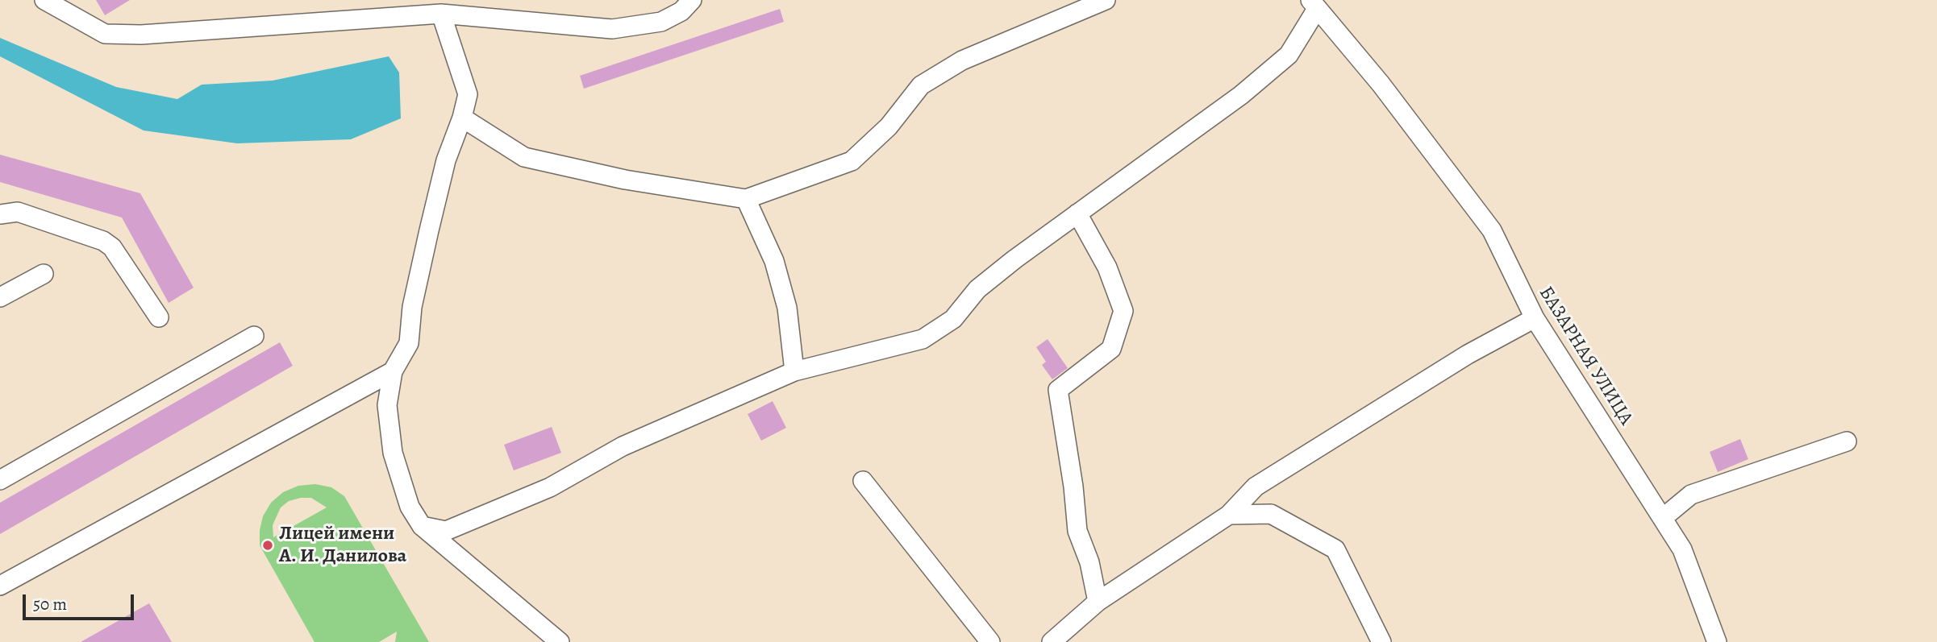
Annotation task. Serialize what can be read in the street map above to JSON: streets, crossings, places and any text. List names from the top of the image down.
{
  "streets": {
    "street": ["БАЗАРНАЯ УЛИЦА"]
  },
  "places": ["Лицей имени А. И. Данилова"],
  "scale_bar": "50 m"
}
